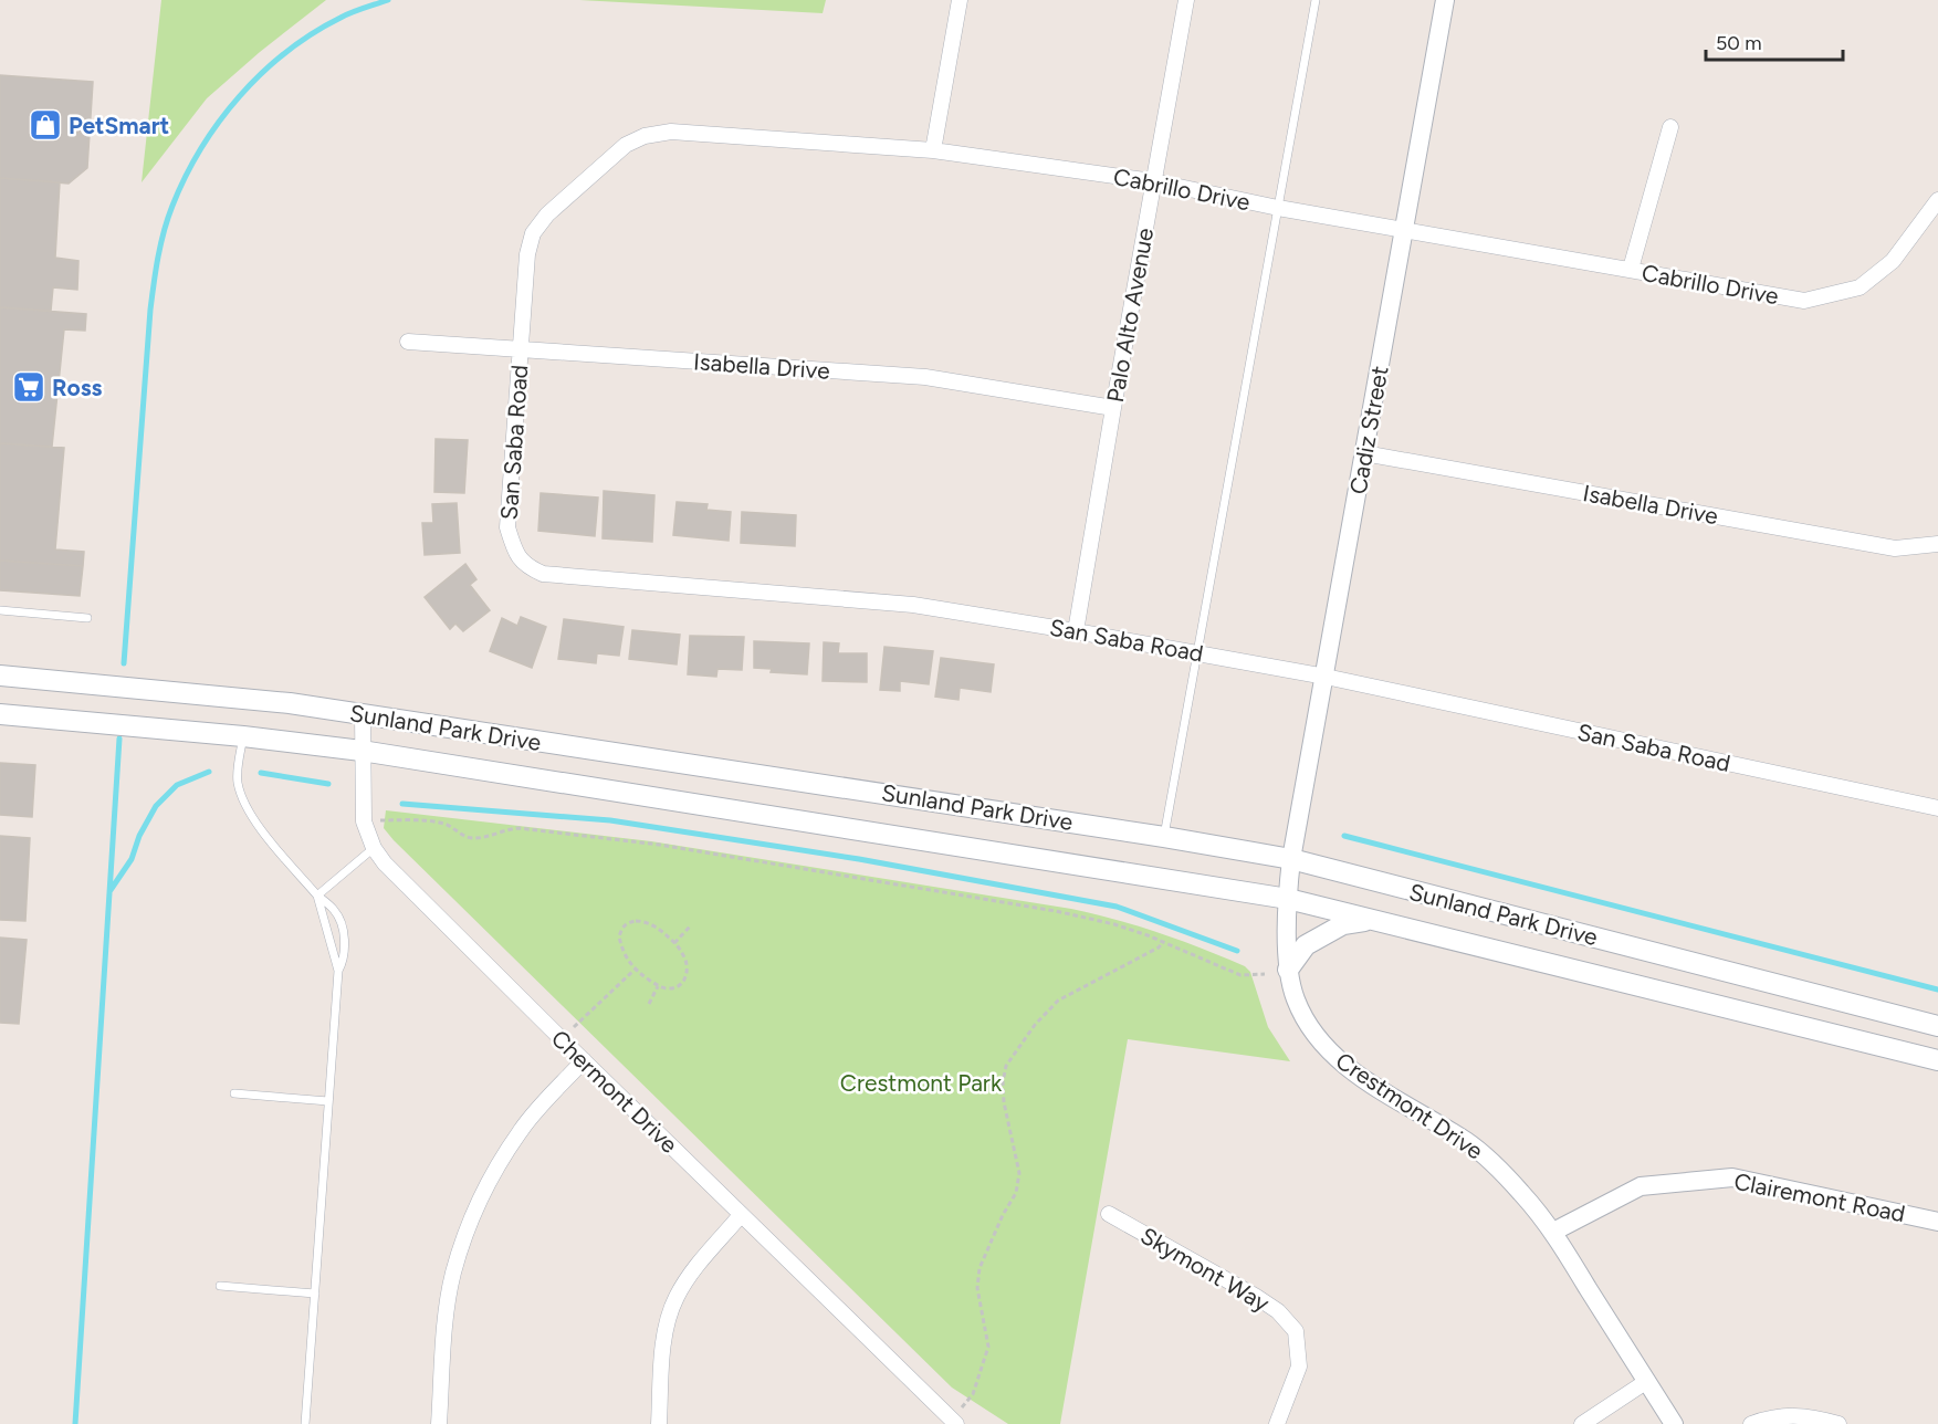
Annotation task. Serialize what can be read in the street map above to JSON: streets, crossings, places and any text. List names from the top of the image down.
{
  "streets": {
    "main road": ["Sunland Park Drive"],
    "street": [
      "Cabrillo Drive",
      "Palo Alto Avenue",
      "Isabella Drive",
      "Cadiz Street",
      "San Saba Road",
      "Chermont Drive",
      "Crestmont Drive",
      "Clairemont Road",
      "Skymont Way"
    ]
  },
  "crossings": [
    ["Cabrillo Drive", "Palo Alto Avenue"],
    ["Cabrillo Drive", "Isabella Drive"],
    ["Cabrillo Drive", "Cadiz Street"],
    ["Cabrillo Drive", "San Saba Road"],
    ["Palo Alto Avenue", "Isabella Drive"],
    ["Palo Alto Avenue", "San Saba Road"],
    ["Isabella Drive", "Cadiz Street"],
    ["Isabella Drive", "San Saba Road"],
    ["Cadiz Street", "San Saba Road"],
    ["Cadiz Street", "Sunland Park Drive"],
    ["Cadiz Street", "Crestmont Drive"],
    ["Sunland Park Drive", "Chermont Drive"],
    ["Sunland Park Drive", "Crestmont Drive"],
    ["Crestmont Drive", "Clairemont Road"]
  ],
  "parks": ["Crestmont Park"],
  "places": {
    "shop": ["PetSmart"],
    "supermarket": ["Ross"]
  },
  "scale_bar": "50 m"
}
